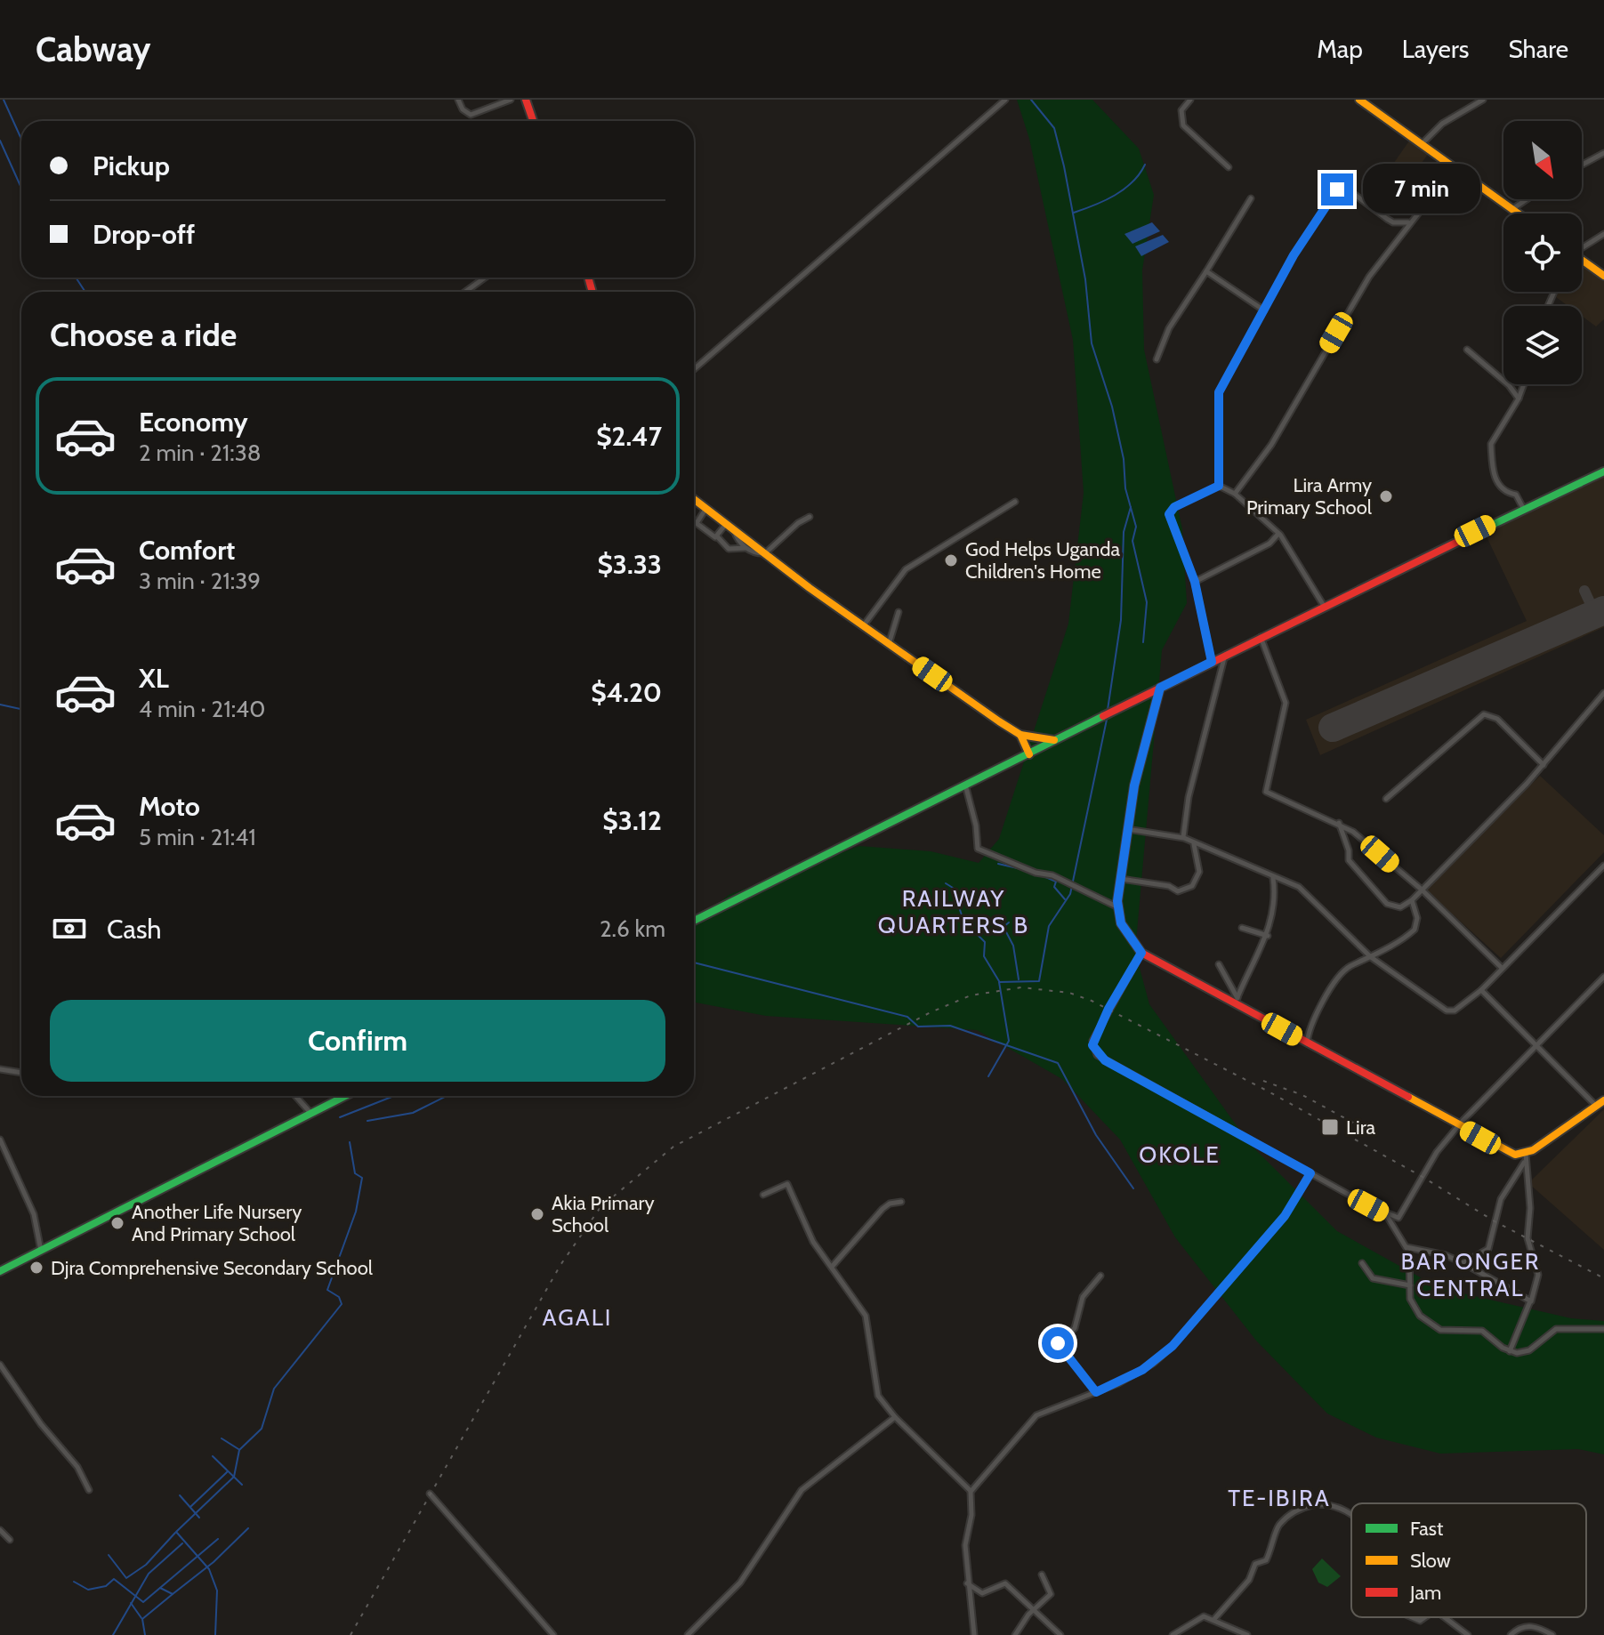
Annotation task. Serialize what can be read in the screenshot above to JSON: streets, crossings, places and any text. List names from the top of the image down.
{
  "districts": [
    "RAILWAY QUARTERS B",
    "OKOLE",
    "BAR ONGER CENTRAL",
    "AGALI",
    "TE-IBIRA"
  ],
  "places": {
    "other": [
      "Lira Army Primary School",
      "God Helps Uganda Children's Home",
      "Akia Primary School",
      "Another Life Nursery And Primary School",
      "Djra Comprehensive Secondary School"
    ],
    "transit": ["Lira"]
  },
  "legend": ["Fast", "Slow", "Jam"],
  "north": "bottom right",
  "page": {
    "header": "Cabway",
    "nav": ["Map", "Layers", "Share"],
    "banner": ["Pickup", "Drop-off"],
    "bubble": "7 min",
    "heading": "Choose a ride",
    "list": [
      {
        "name": "Economy",
        "note": "2 min · 21:38",
        "value": "$2.47"
      },
      {
        "name": "Comfort",
        "note": "3 min · 21:39",
        "value": "$3.33"
      },
      {
        "name": "XL",
        "note": "4 min · 21:40",
        "value": "$4.20"
      },
      {
        "name": "Moto",
        "note": "5 min · 21:41",
        "value": "$3.12"
      }
    ],
    "pay": ["Cash", "2.6 km"],
    "buttons": "Confirm"
  }
}
